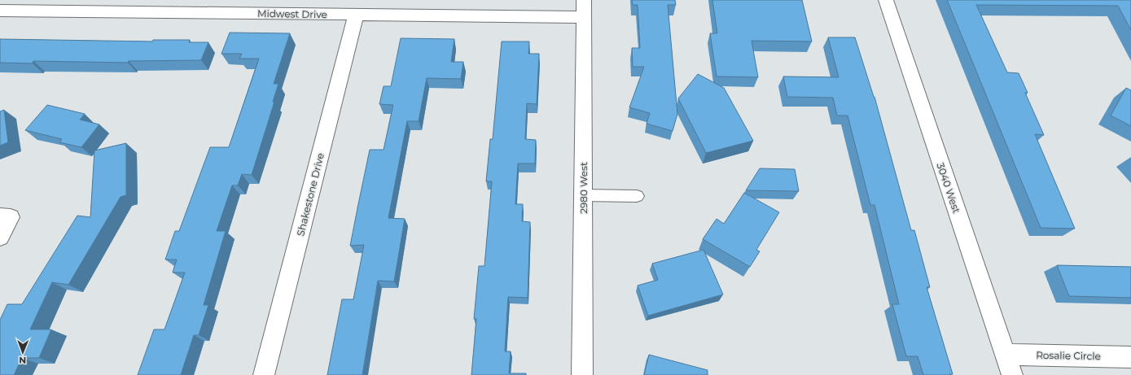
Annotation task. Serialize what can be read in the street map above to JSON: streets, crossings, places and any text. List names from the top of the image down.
{
  "streets": {
    "street": [
      "Midwest Drive",
      "2980 West",
      "3040 West",
      "Shakestone Drive",
      "Rosalie Circle"
    ]
  },
  "crossings": [
    ["Midwest Drive", "2980 West"],
    ["Midwest Drive", "Shakestone Drive"],
    ["3040 West", "Rosalie Circle"]
  ],
  "north": "bottom"
}
